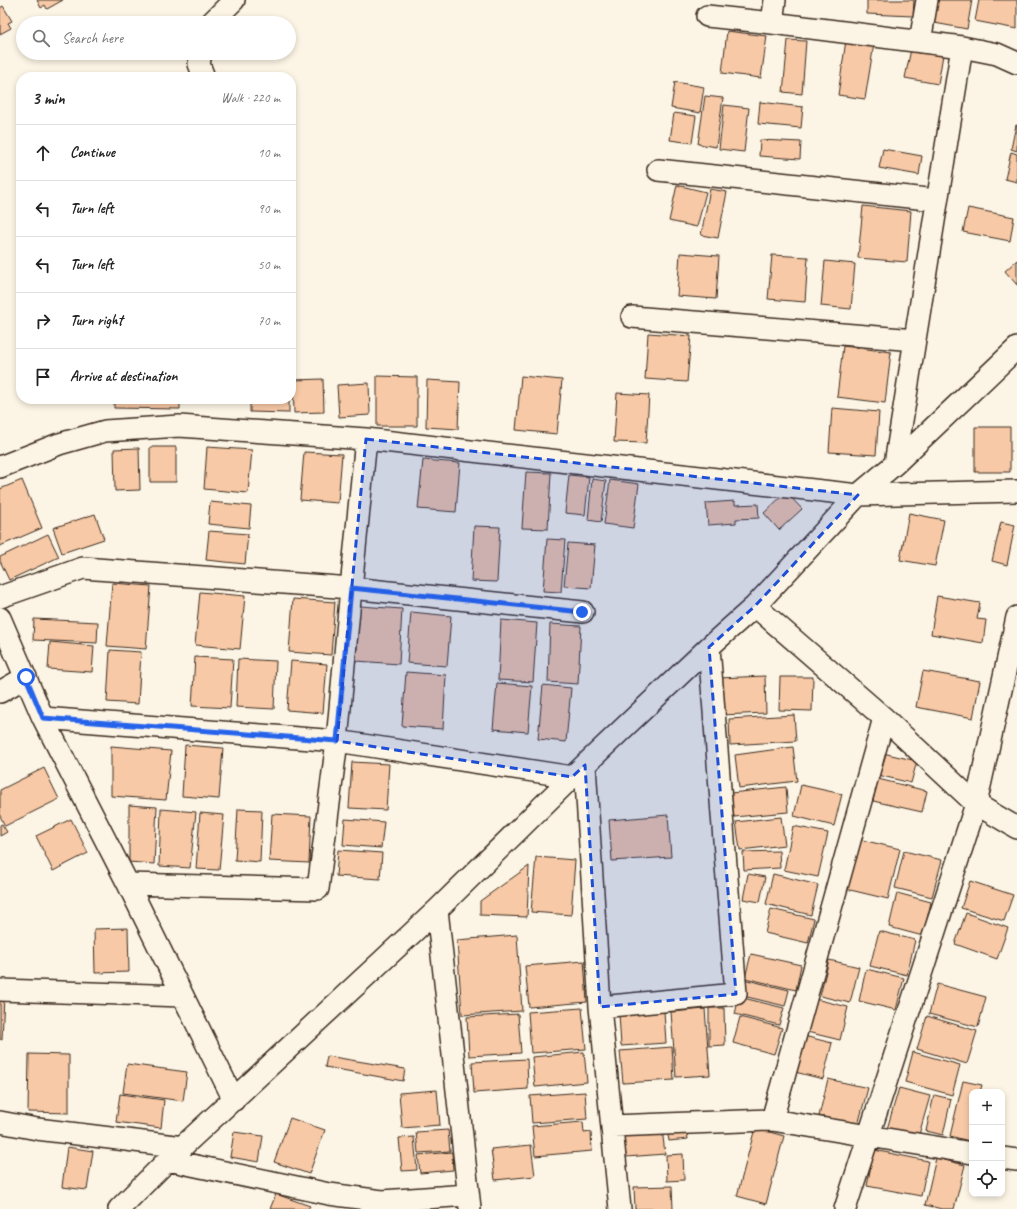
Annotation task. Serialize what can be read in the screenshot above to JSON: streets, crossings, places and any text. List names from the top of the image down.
{
  "page": {
    "search": "Search here",
    "heading": ["3 min", "Walk · 220 m"],
    "list": [
      ["Continue", "10 m"],
      ["Turn left", "90 m"],
      ["Turn left", "50 m"],
      ["Turn right", "70 m"],
      "Arrive at destination"
    ],
    "map_buttons": ["+", "−"]
  }
}
